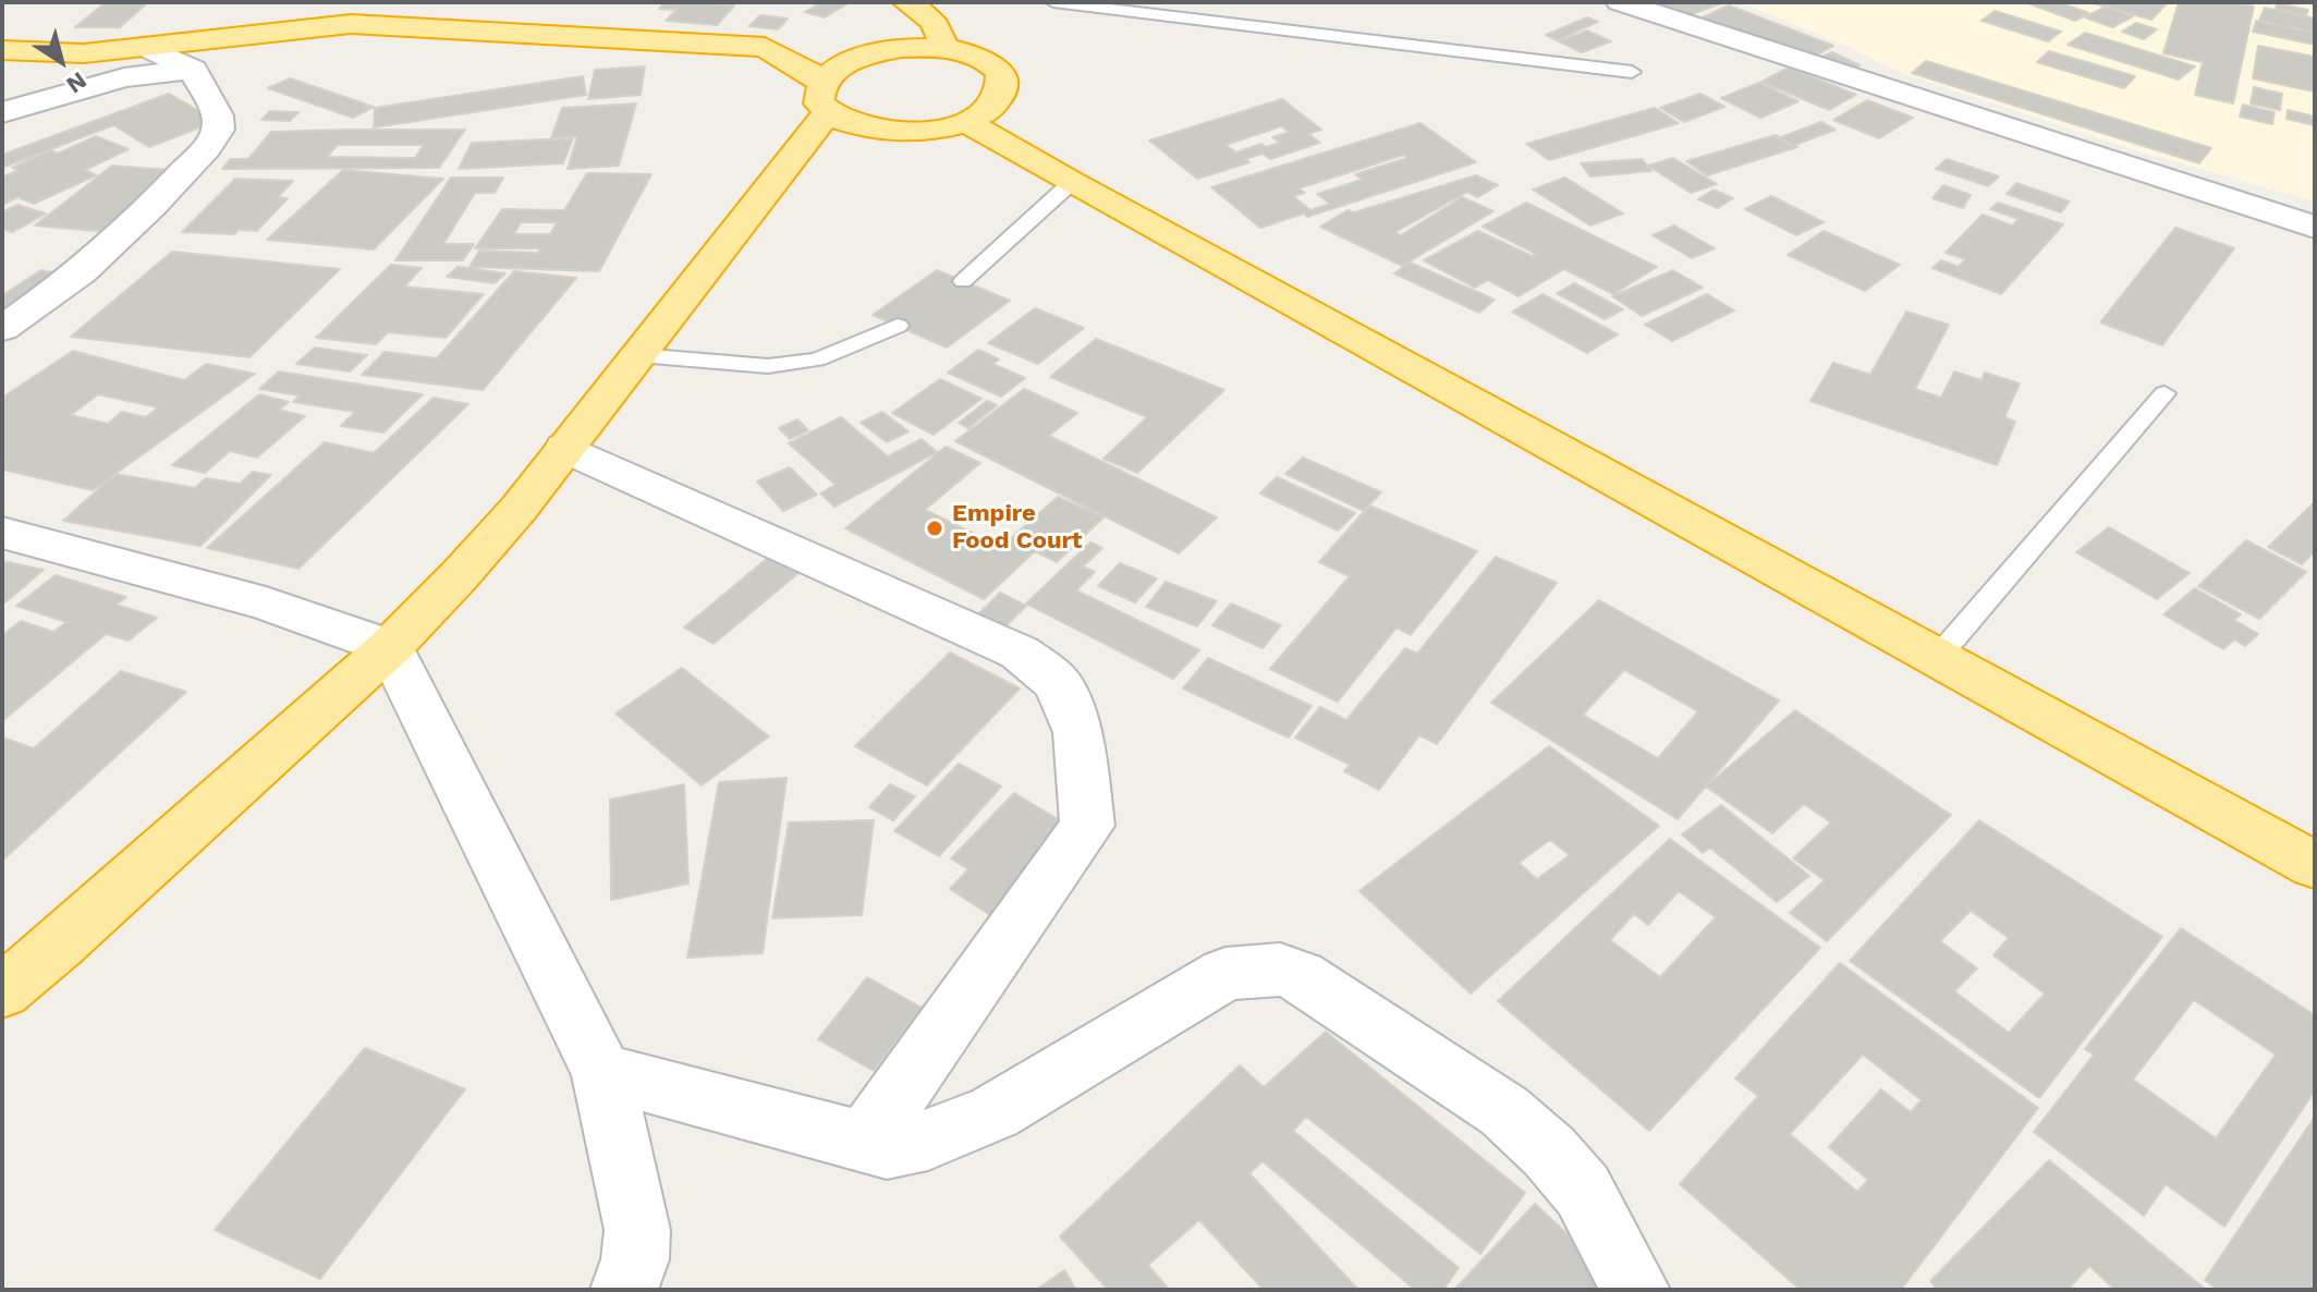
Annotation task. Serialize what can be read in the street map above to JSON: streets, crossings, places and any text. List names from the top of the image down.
{
  "places": ["Empire Food Court"],
  "north": "bottom right"
}
